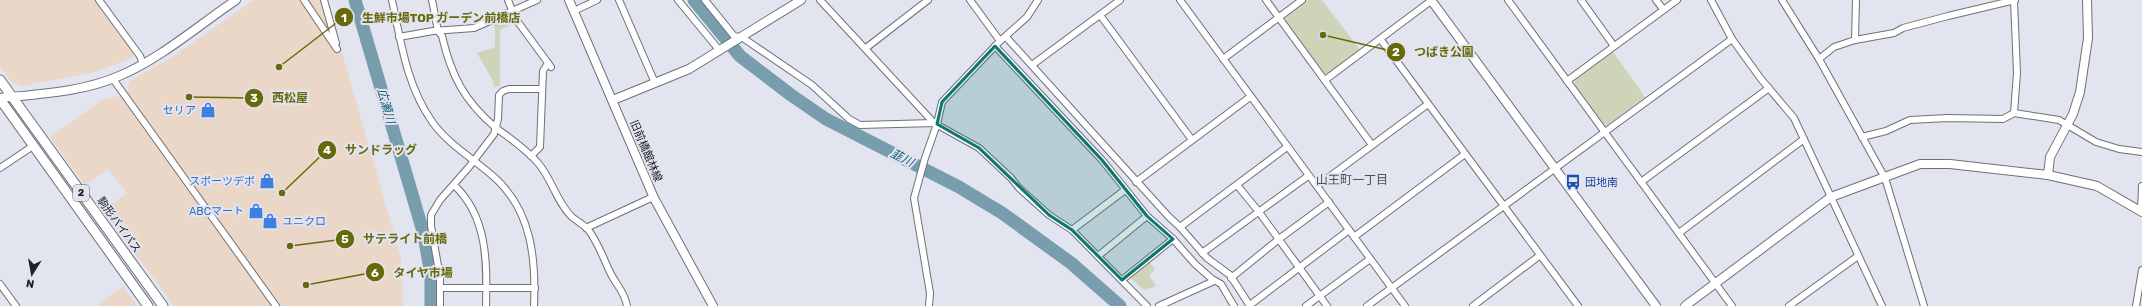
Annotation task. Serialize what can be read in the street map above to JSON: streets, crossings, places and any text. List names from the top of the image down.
{
  "streets": {
    "main road": ["2", "駒形バイパス"],
    "street": ["旧前橋館林線"]
  },
  "districts": ["山王町一丁目"],
  "water": ["広瀬川", "韮川"],
  "places": {
    "other": [
      "つばき公園",
      "生鮮市場TOP ガーデン前橋店",
      "西松屋",
      "サンドラッグ",
      "サテライト前橋",
      "タイヤ市場"
    ],
    "shop": [
      "セリア",
      "スポーツデポ",
      "ABCマート",
      "ユニクロ"
    ],
    "bus stop": ["団地南"]
  },
  "north": "bottom"
}
